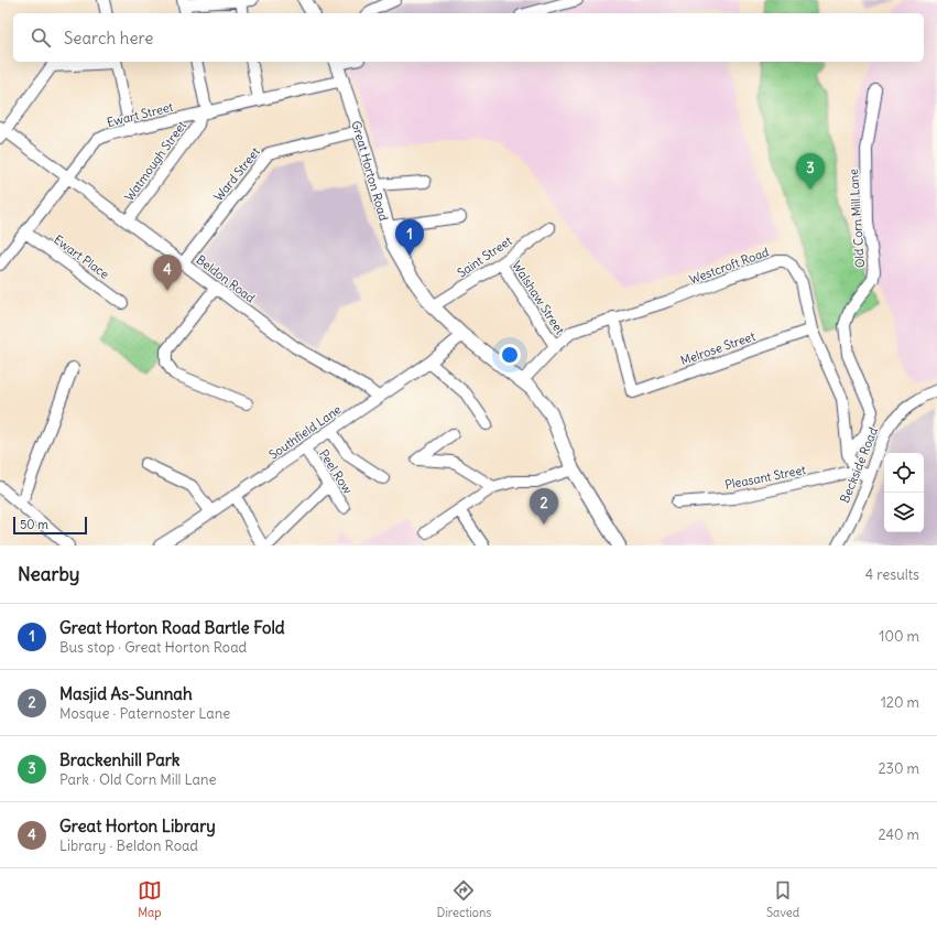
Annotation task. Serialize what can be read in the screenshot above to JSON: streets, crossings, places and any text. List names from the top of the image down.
{
  "streets": {
    "main road": ["Great Horton Road"],
    "street": [
      "Ewart Street",
      "Watmough Street",
      "Ward Street",
      "Old Corn Mill Lane",
      "Ewart Place",
      "Saint Street",
      "Westcroft Road",
      "Beldon Road",
      "Walshaw Street",
      "Melrose Street",
      "Southfield Lane",
      "Beckside Road",
      "Peel Row",
      "Pleasant Street"
    ]
  },
  "crossings": [
    ["Ewart Street", "Watmough Street"],
    ["Ewart Street", "Great Horton Road"],
    ["Ewart Street", "Ewart Place"],
    ["Ewart Street", "Beldon Road"],
    ["Watmough Street", "Beldon Road"],
    ["Great Horton Road", "Ward Street"],
    ["Great Horton Road", "Saint Street"],
    ["Great Horton Road", "Westcroft Road"],
    ["Great Horton Road", "Southfield Lane"],
    ["Ward Street", "Beldon Road"],
    ["Old Corn Mill Lane", "Westcroft Road"],
    ["Saint Street", "Walshaw Street"],
    ["Westcroft Road", "Walshaw Street"],
    ["Westcroft Road", "Melrose Street"],
    ["Westcroft Road", "Pleasant Street"],
    ["Beldon Road", "Southfield Lane"],
    ["Southfield Lane", "Peel Row"]
  ],
  "scale_bar": "50 m",
  "page": {
    "search": "Search here",
    "pins": [
      "3",
      "1",
      "4",
      "2"
    ],
    "scale": "50 m",
    "heading": ["Nearby", "4 results"],
    "list": [
      {
        "mark": "1",
        "name": "Great Horton Road Bartle Fold",
        "note": "Bus stop · Great Horton Road",
        "value": "100 m"
      },
      {
        "mark": "2",
        "name": "Masjid As-Sunnah",
        "note": "Mosque · Paternoster Lane",
        "value": "120 m"
      },
      {
        "mark": "3",
        "name": "Brackenhill Park",
        "note": "Park · Old Corn Mill Lane",
        "value": "230 m"
      },
      {
        "mark": "4",
        "name": "Great Horton Library",
        "note": "Library · Beldon Road",
        "value": "240 m"
      }
    ],
    "nav": ["Map", "Directions", "Saved"]
  }
}
